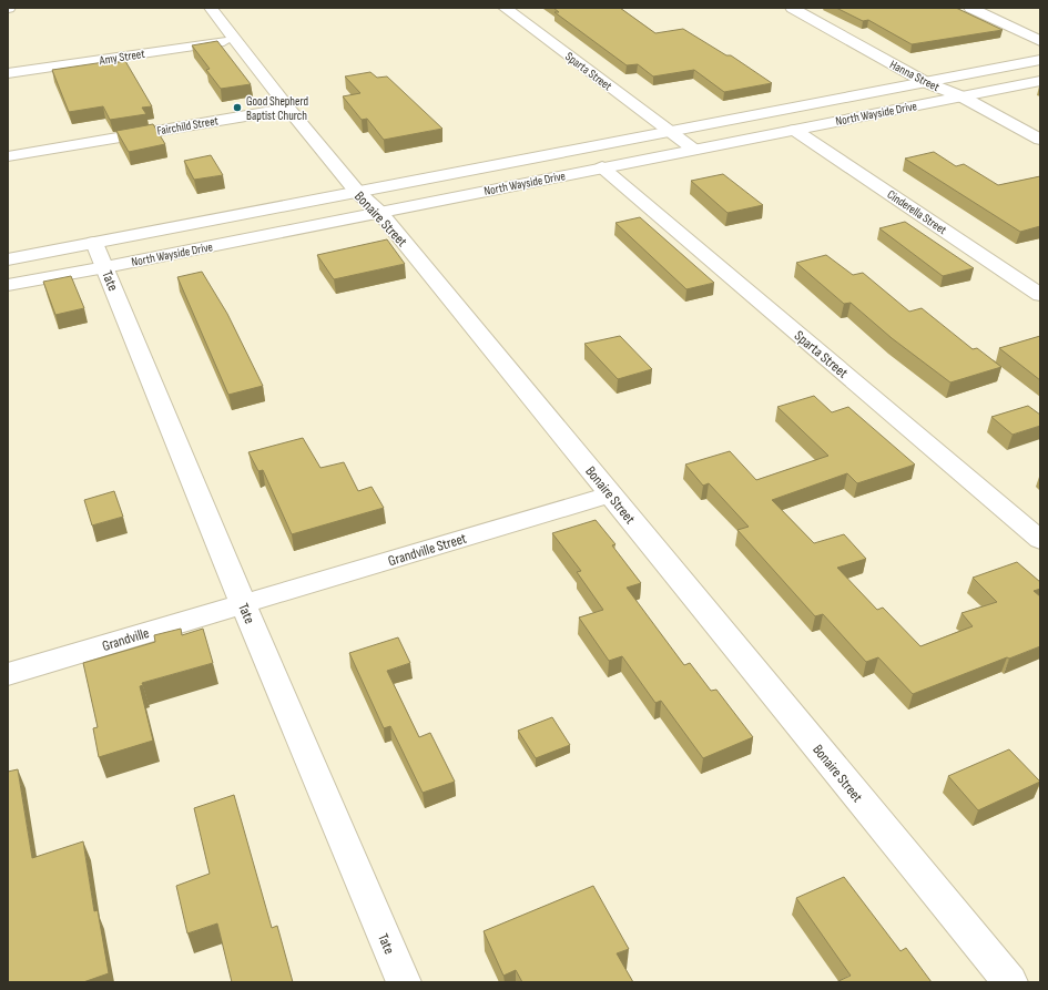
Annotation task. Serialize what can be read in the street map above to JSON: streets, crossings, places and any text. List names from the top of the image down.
{
  "streets": {
    "street": [
      "Amy Street",
      "Sparta Street",
      "Hanna Street",
      "North Wayside Drive",
      "Fairchild Street",
      "Cinderella Street",
      "Bonaire Street",
      "Tate",
      "Grandville Street",
      "Grandville"
    ]
  },
  "crossings": [
    ["Amy Street", "Bonaire Street"],
    ["Sparta Street", "North Wayside Drive"],
    ["Hanna Street", "North Wayside Drive"],
    ["North Wayside Drive", "Cinderella Street"],
    ["North Wayside Drive", "Bonaire Street"],
    ["North Wayside Drive", "Tate"],
    ["Fairchild Street", "Bonaire Street"],
    ["Bonaire Street", "Grandville Street"],
    ["Tate", "Grandville Street"],
    ["Tate", "Grandville"],
    ["Grandville Street", "Grandville"]
  ],
  "places": ["Good Shepherd Baptist Church"]
}
